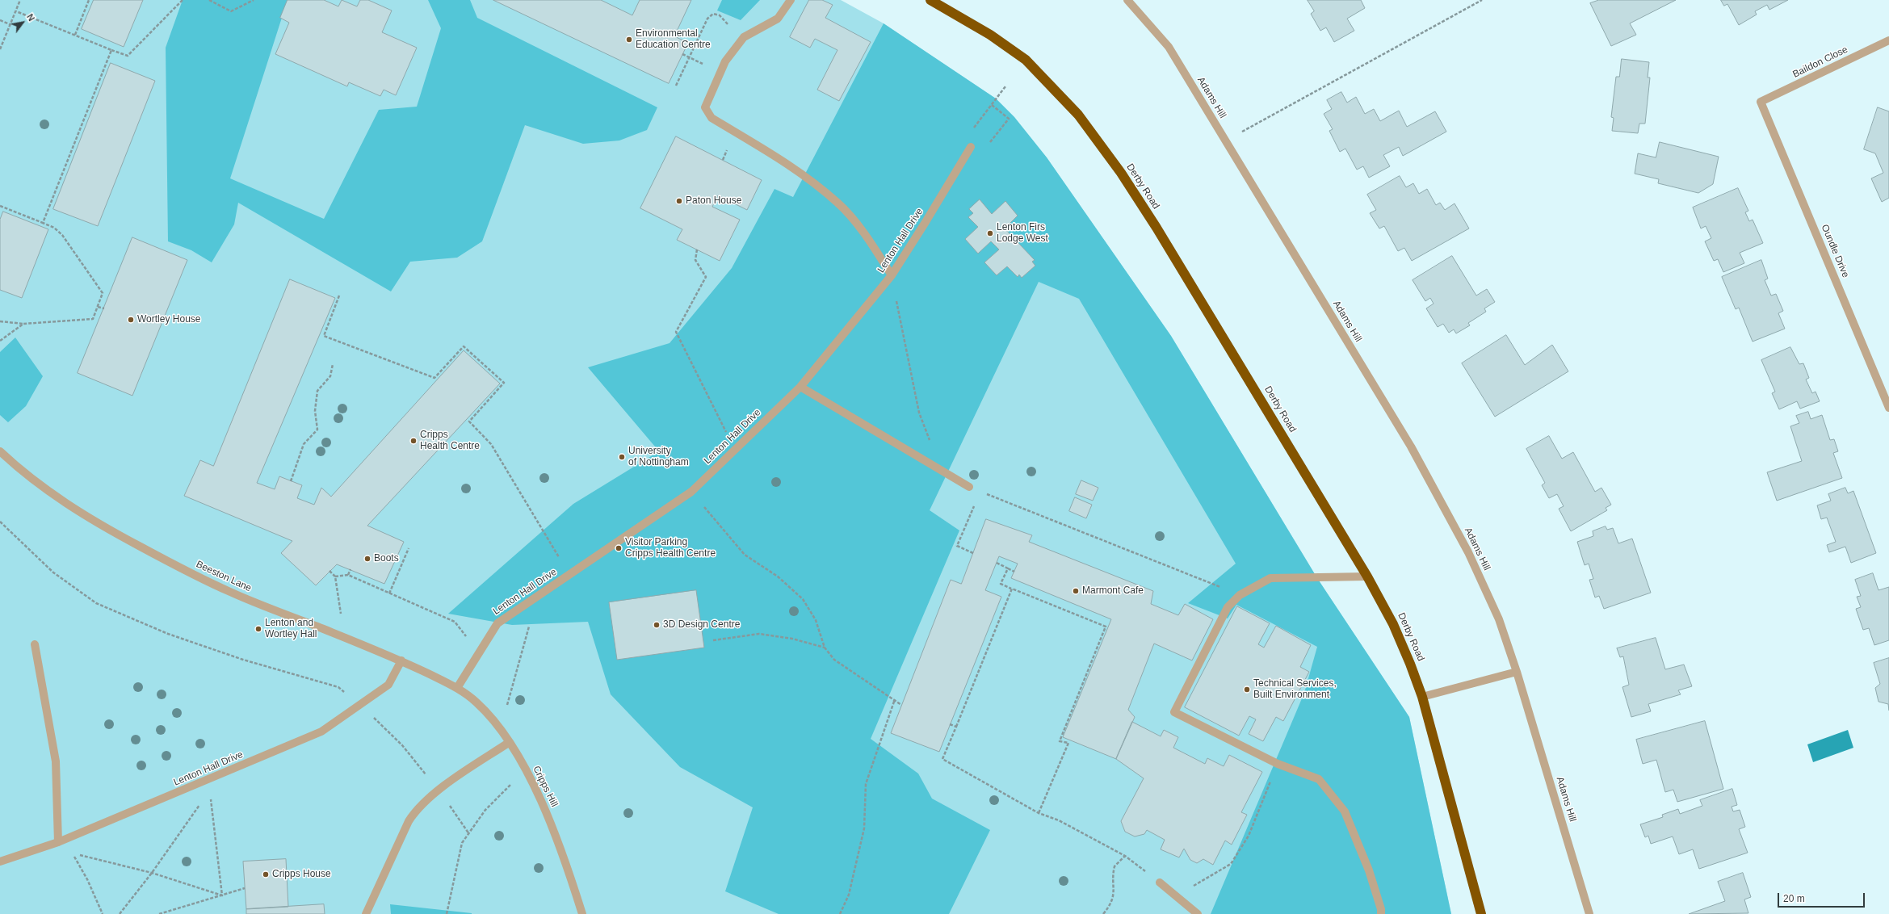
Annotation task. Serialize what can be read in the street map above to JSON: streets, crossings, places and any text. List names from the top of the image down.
{
  "streets": {
    "highway": ["Derby Road"],
    "street": [
      "Baildon Close",
      "Adams Hill",
      "Lenton Hall Drive",
      "Oundle Drive",
      "Beeston Lane",
      "Cripps Hill"
    ]
  },
  "crossings": [
    ["Baildon Close", "Oundle Drive"],
    ["Lenton Hall Drive", "Beeston Lane"],
    ["Lenton Hall Drive", "Cripps Hill"],
    ["Beeston Lane", "Cripps Hill"]
  ],
  "places": [
    "Environmental Education Centre",
    "Paton House",
    "Lenton Firs Lodge West",
    "Wortley House",
    "Cripps Health Centre",
    "University of Nottingham",
    "Visitor Parking Cripps Health Centre",
    "Boots",
    "Marmont Cafe",
    "3D Design Centre",
    "Lenton and Wortley Hall",
    "Technical Services, Built Environment",
    "Cripps House"
  ],
  "scale_bar": "20 m",
  "north": "top right"
}
